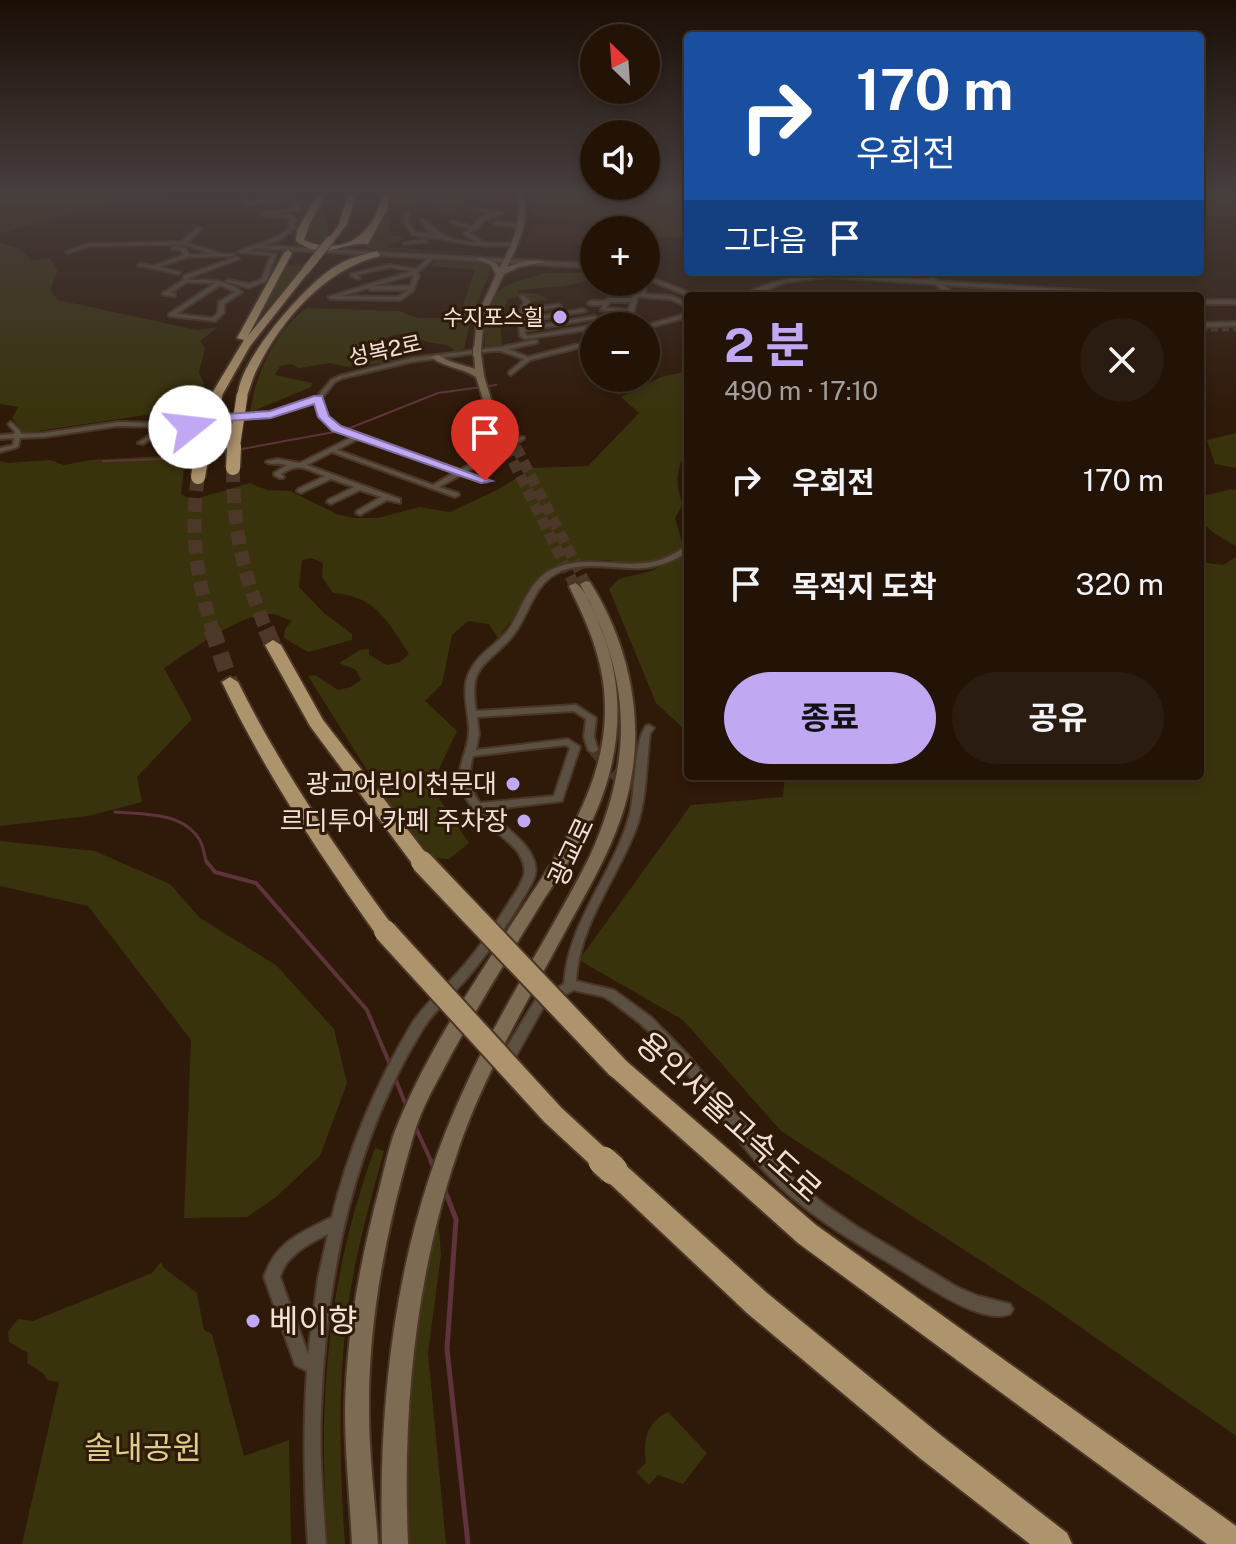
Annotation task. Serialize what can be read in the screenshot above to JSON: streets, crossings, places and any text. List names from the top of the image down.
{
  "streets": {
    "highway": ["용인서울고속도로"],
    "main road": ["광교로"],
    "street": ["성복2로"]
  },
  "parks": ["솔내공원"],
  "places": [
    "수지포스힐",
    "광교어린이천문대",
    "르디투어 카페 주차장",
    "베이향"
  ],
  "north": "top left",
  "page": {
    "map_buttons": ["+", "−"],
    "turn": ["170 m", "우회전"],
    "then": "그다음",
    "heading": ["2 분", "490 m · 17:10"],
    "list": [
      {
        "name": "우회전",
        "value": "170 m"
      },
      {
        "name": "목적지 도착",
        "value": "320 m"
      }
    ],
    "buttons": ["종료", "공유"]
  }
}
